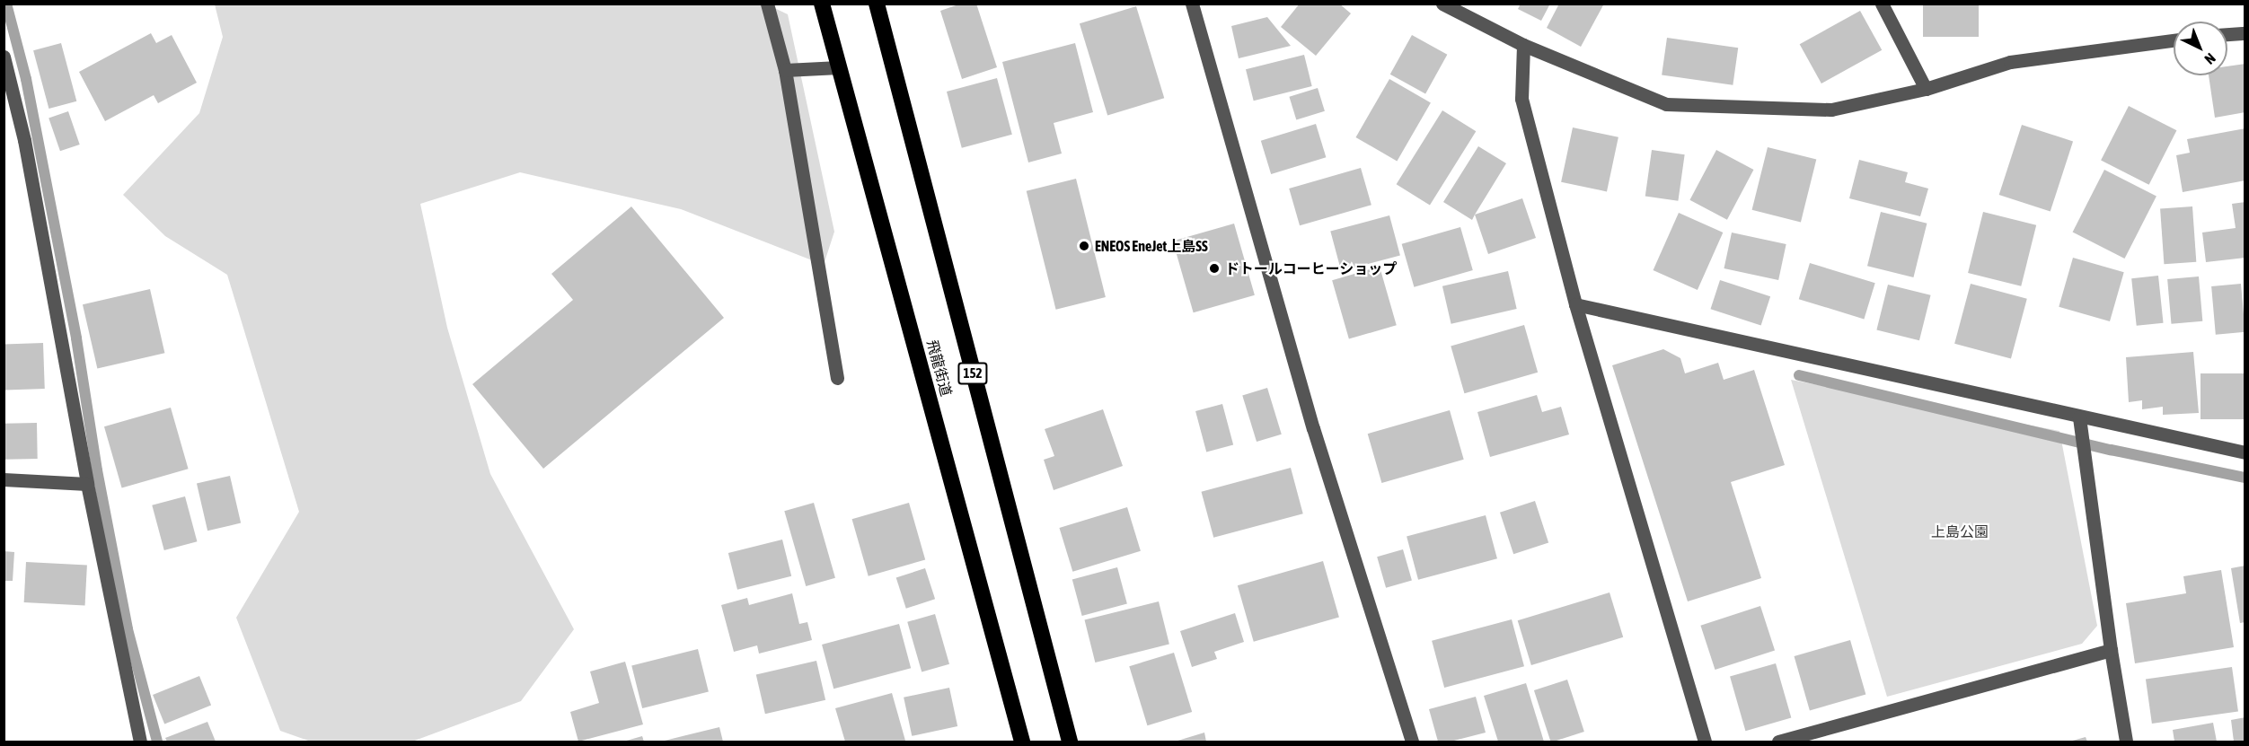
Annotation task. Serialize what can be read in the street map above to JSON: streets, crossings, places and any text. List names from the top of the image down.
{
  "streets": {
    "highway": ["飛龍街道", "152"]
  },
  "parks": ["上島公園"],
  "places": ["ENEOS EneJet上島SS", "ドトールコーヒーショップ"],
  "north": "bottom right"
}
